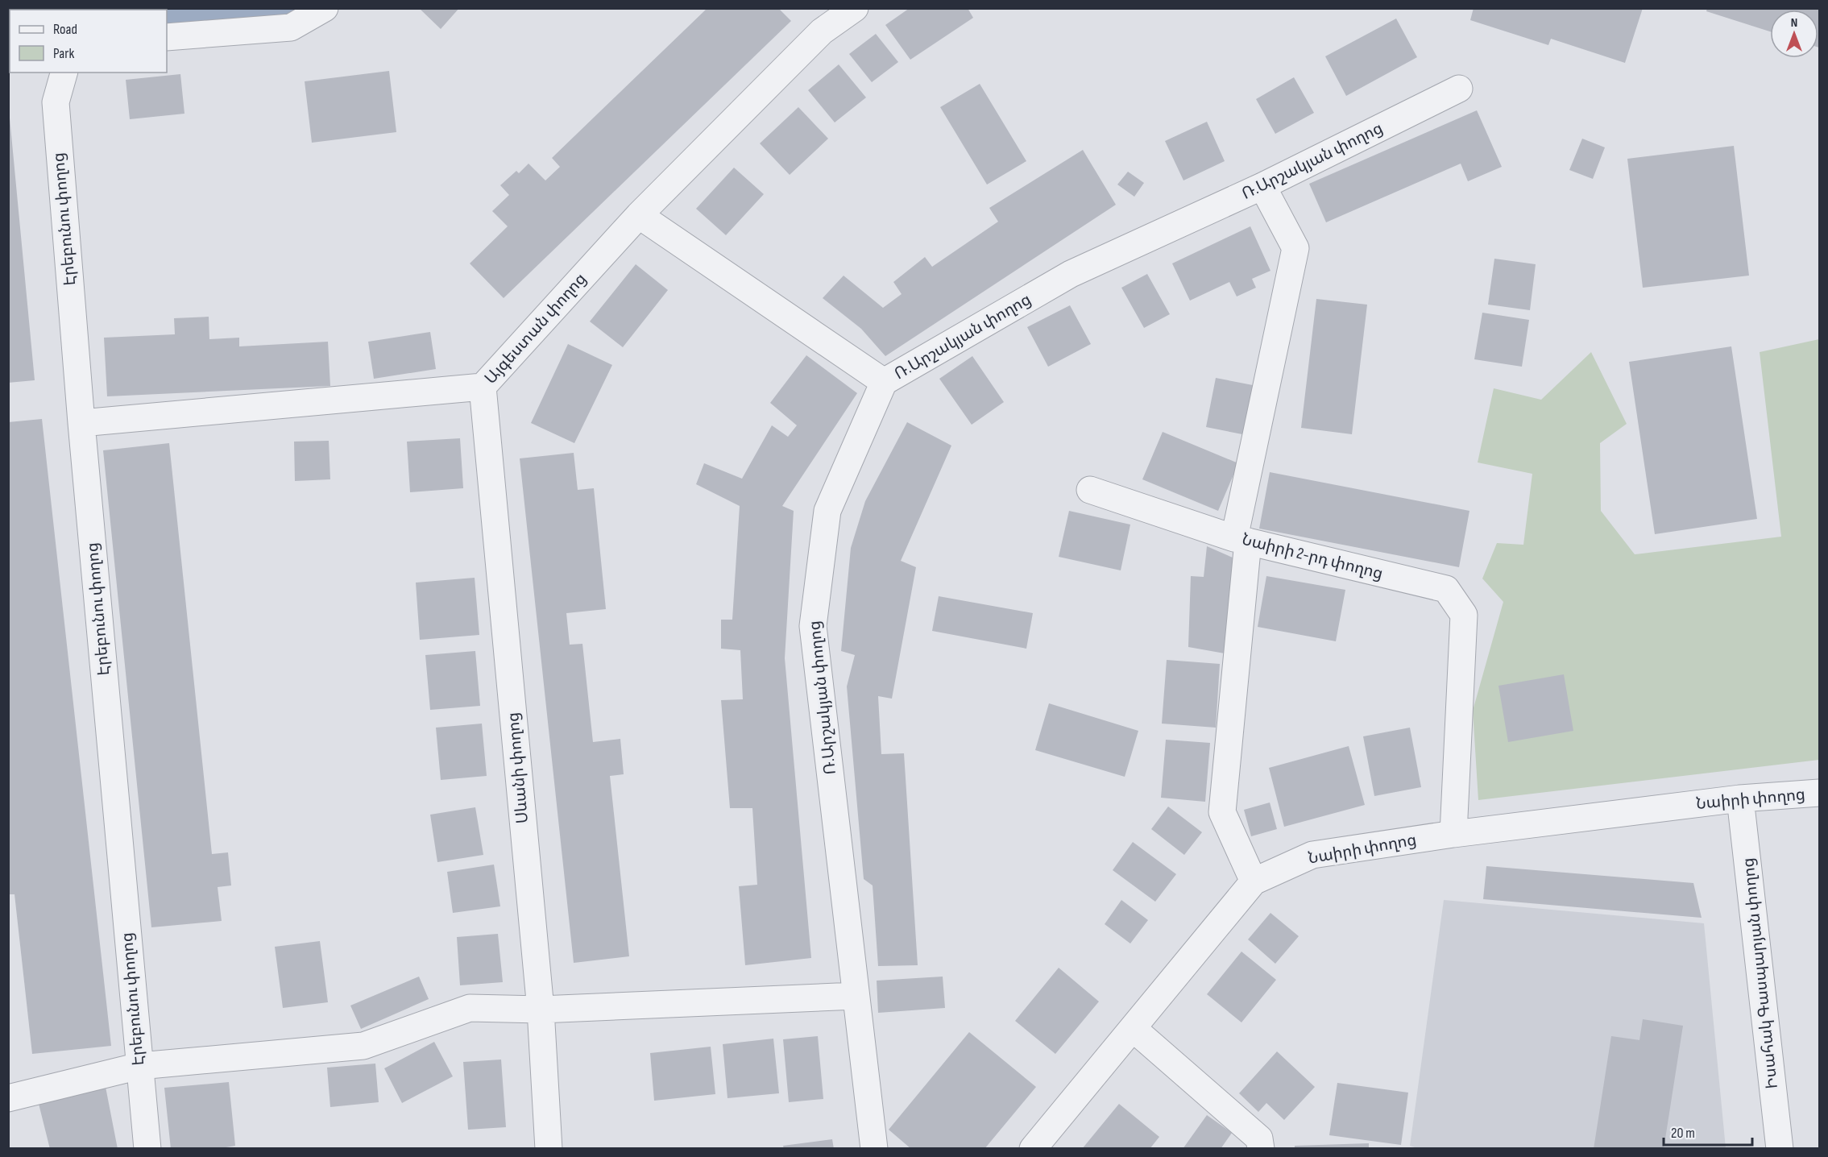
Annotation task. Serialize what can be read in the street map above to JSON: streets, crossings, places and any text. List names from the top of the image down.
{
  "streets": {
    "street": [
      "Ռ.Արշակյան փողոց",
      "Էրեբունու փողոց",
      "Այգեստան փողոց",
      "Նաիրի 2-րդ փողոց",
      "Սևանի փողոց",
      "Նաիրի փողոց",
      "Իսահակ Գասպարյան փողոց"
    ]
  },
  "crossings": [
    ["Ռ.Արշակյան փողոց", "Նաիրի 2-րդ փողոց"],
    ["Էրեբունու փողոց", "Այգեստան փողոց"],
    ["Այգեստան փողոց", "Սևանի փողոց"],
    ["Նաիրի 2-րդ փողոց", "Նաիրի փողոց"],
    ["Նաիրի փողոց", "Իսահակ Գասպարյան փողոց"]
  ],
  "legend": ["Road", "Park"],
  "scale_bar": "20 m",
  "north": "top"
}
